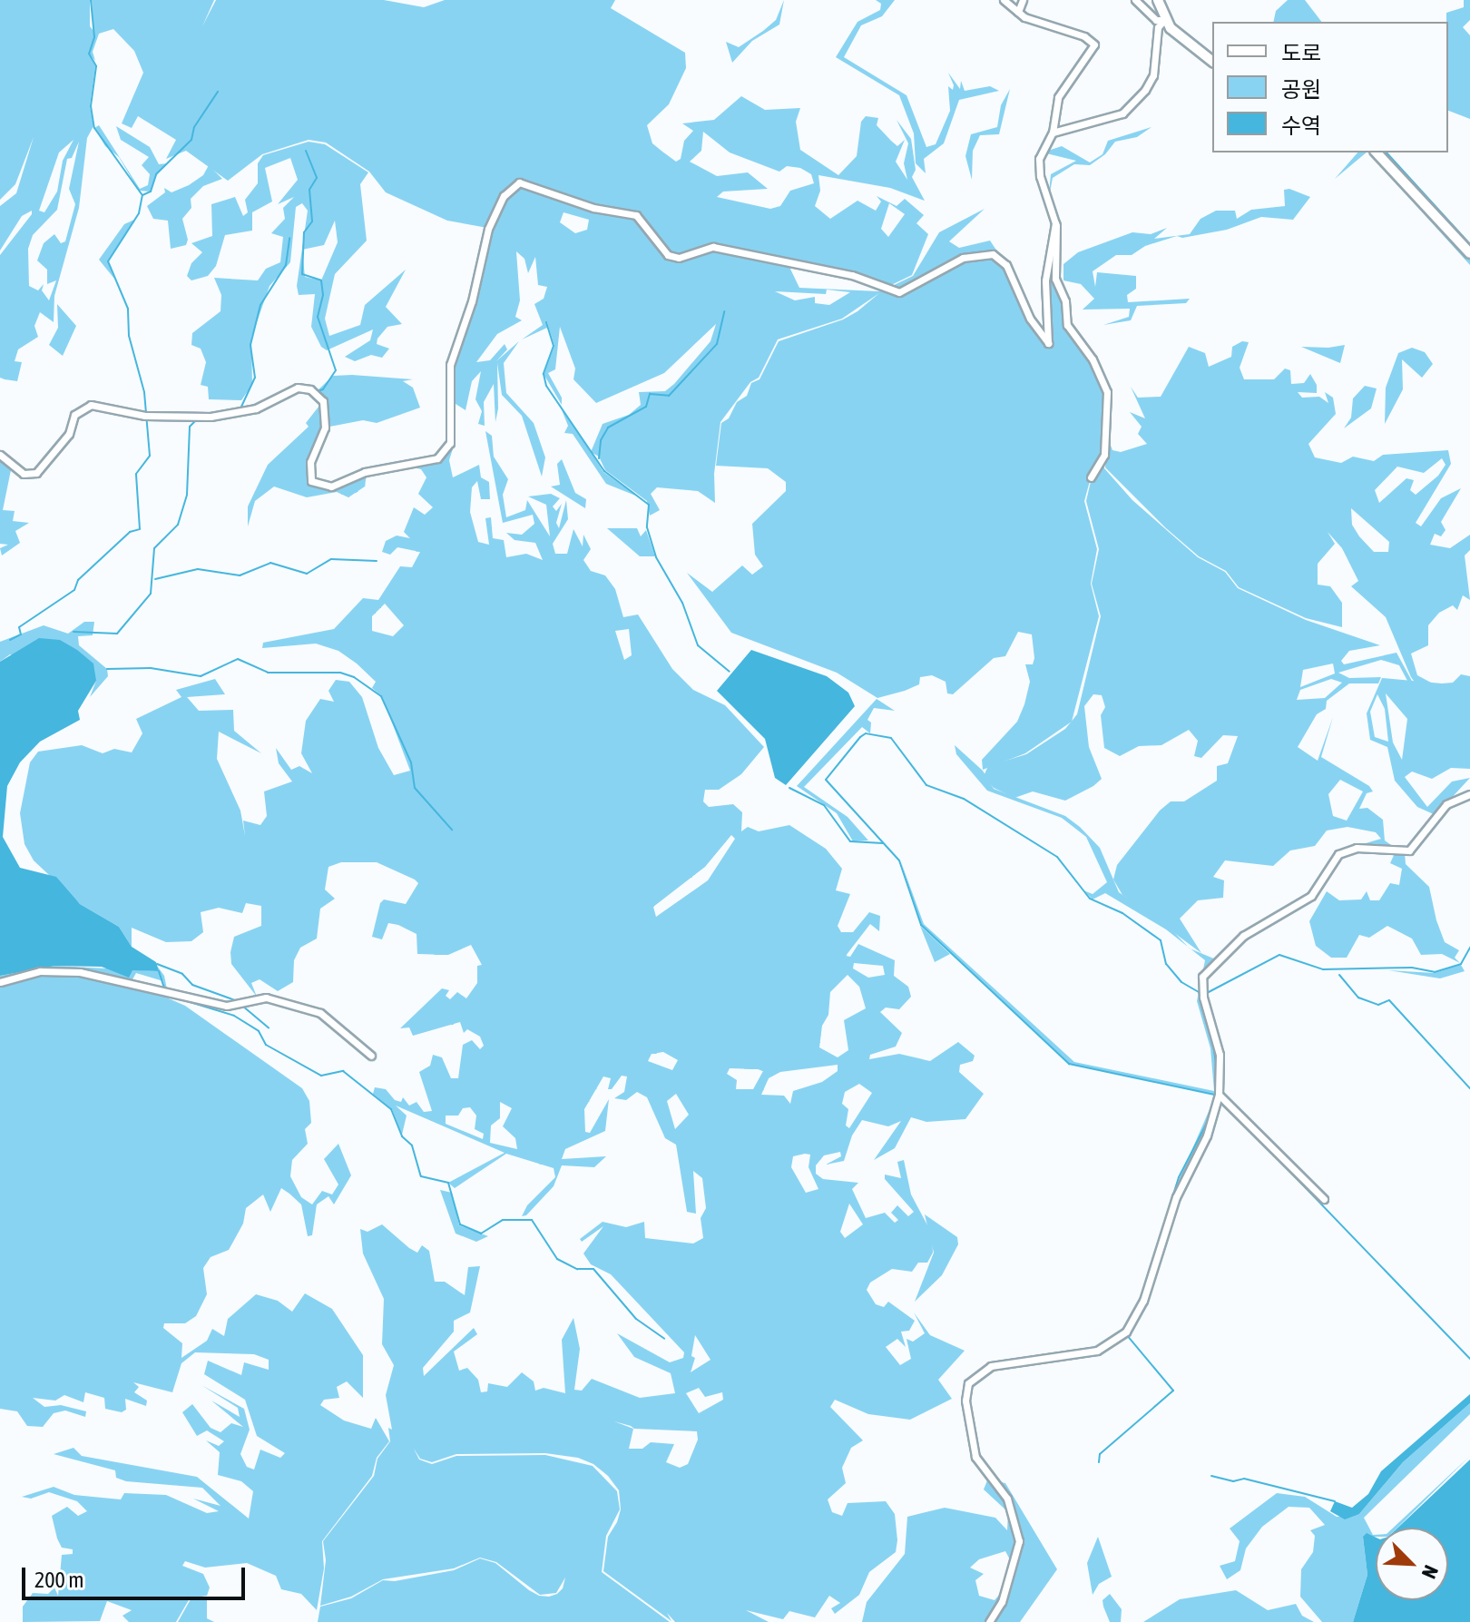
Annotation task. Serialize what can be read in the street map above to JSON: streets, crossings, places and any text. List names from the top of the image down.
{
  "legend": ["도로", "공원", "수역"],
  "scale_bar": "200 m",
  "north": "bottom right"
}
